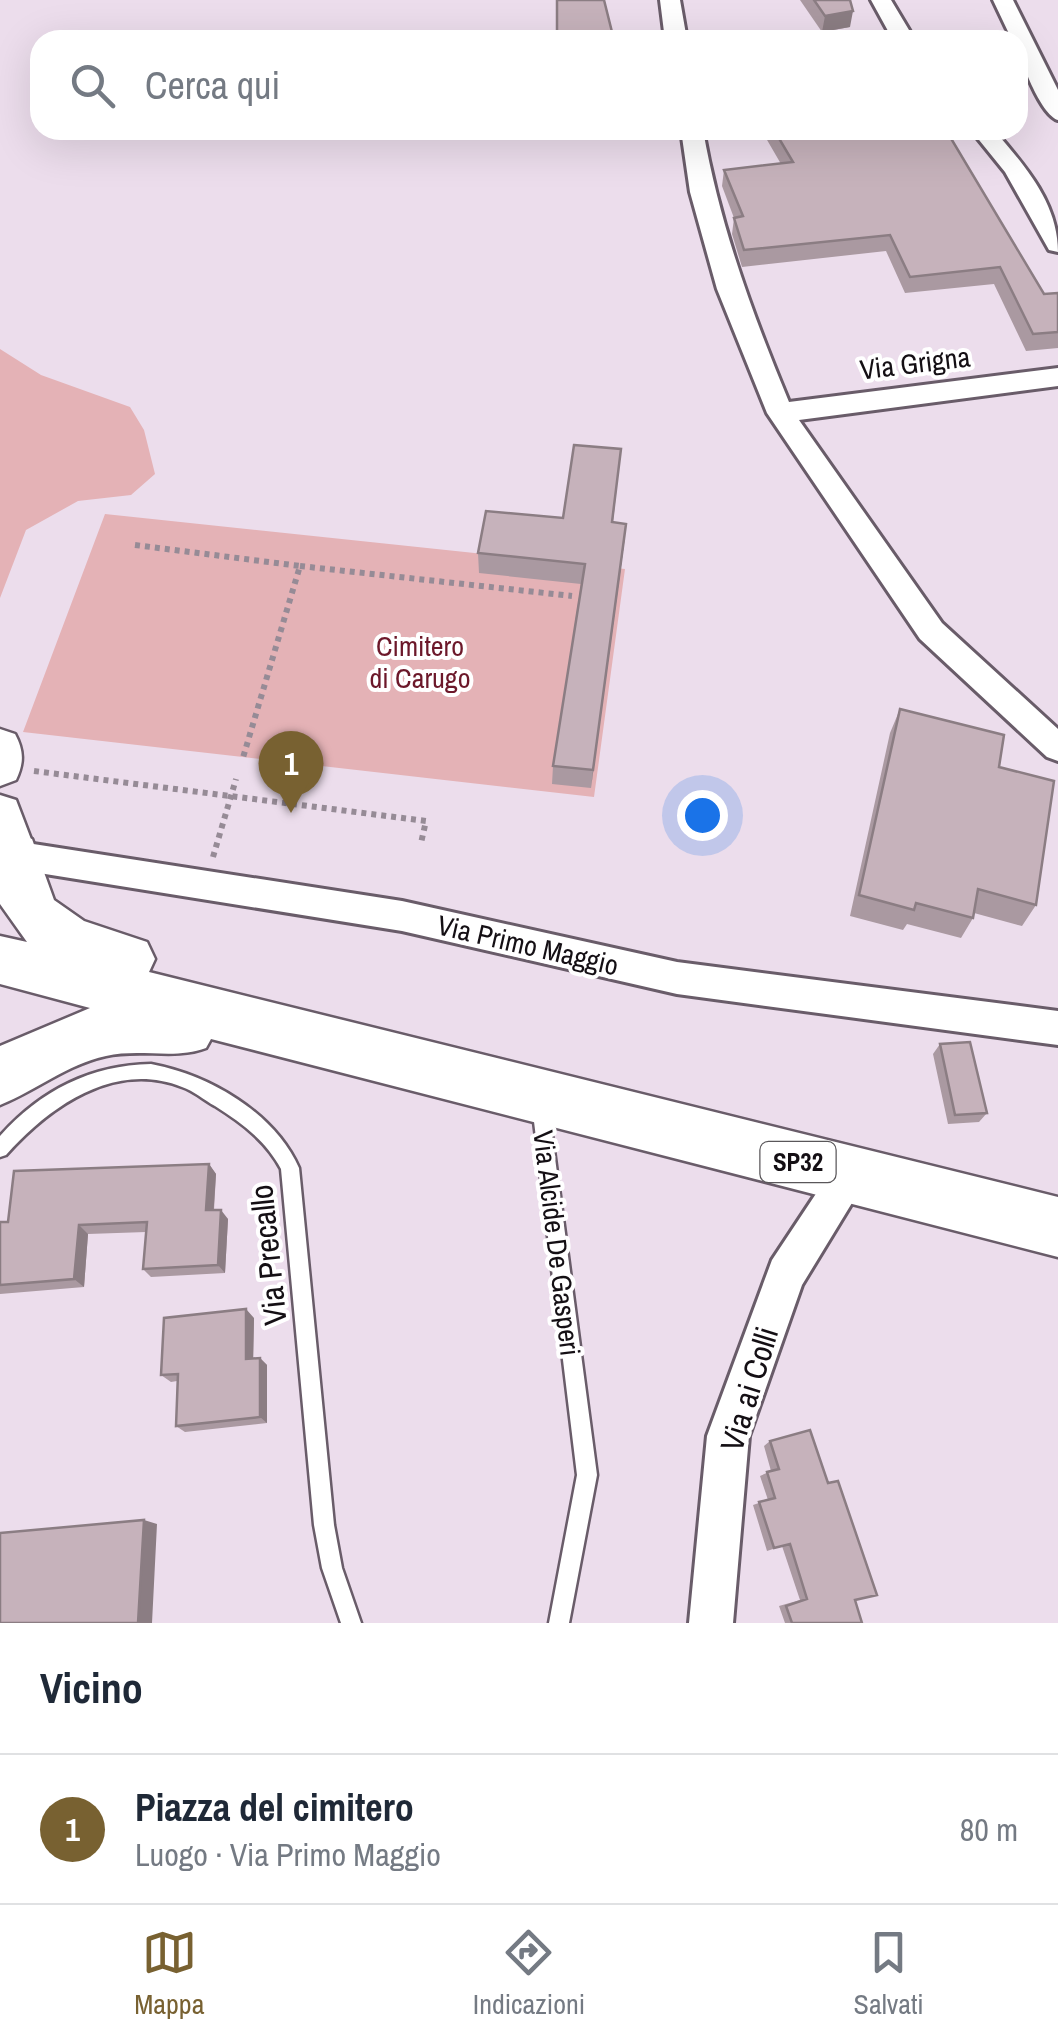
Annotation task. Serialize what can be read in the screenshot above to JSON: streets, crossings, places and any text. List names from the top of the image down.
{
  "streets": {
    "main road": ["SP32", "Via Alcide De Gasperi"],
    "street": ["Via Grigna", "Via Primo Maggio", "Via ai Colli"],
    "lane": ["Via Precallo"]
  },
  "crossings": [
    ["SP32", "Via Alcide De Gasperi"],
    ["Via Alcide De Gasperi", "Via ai Colli"]
  ],
  "parks": ["Cimitero di Carugo"],
  "page": {
    "search": "Cerca qui",
    "pins": "1",
    "heading": "Vicino",
    "list": [
      {
        "mark": "1",
        "name": "Piazza del cimitero",
        "note": "Luogo · Via Primo Maggio",
        "value": "80 m"
      }
    ],
    "nav": ["Mappa", "Indicazioni", "Salvati"]
  }
}
